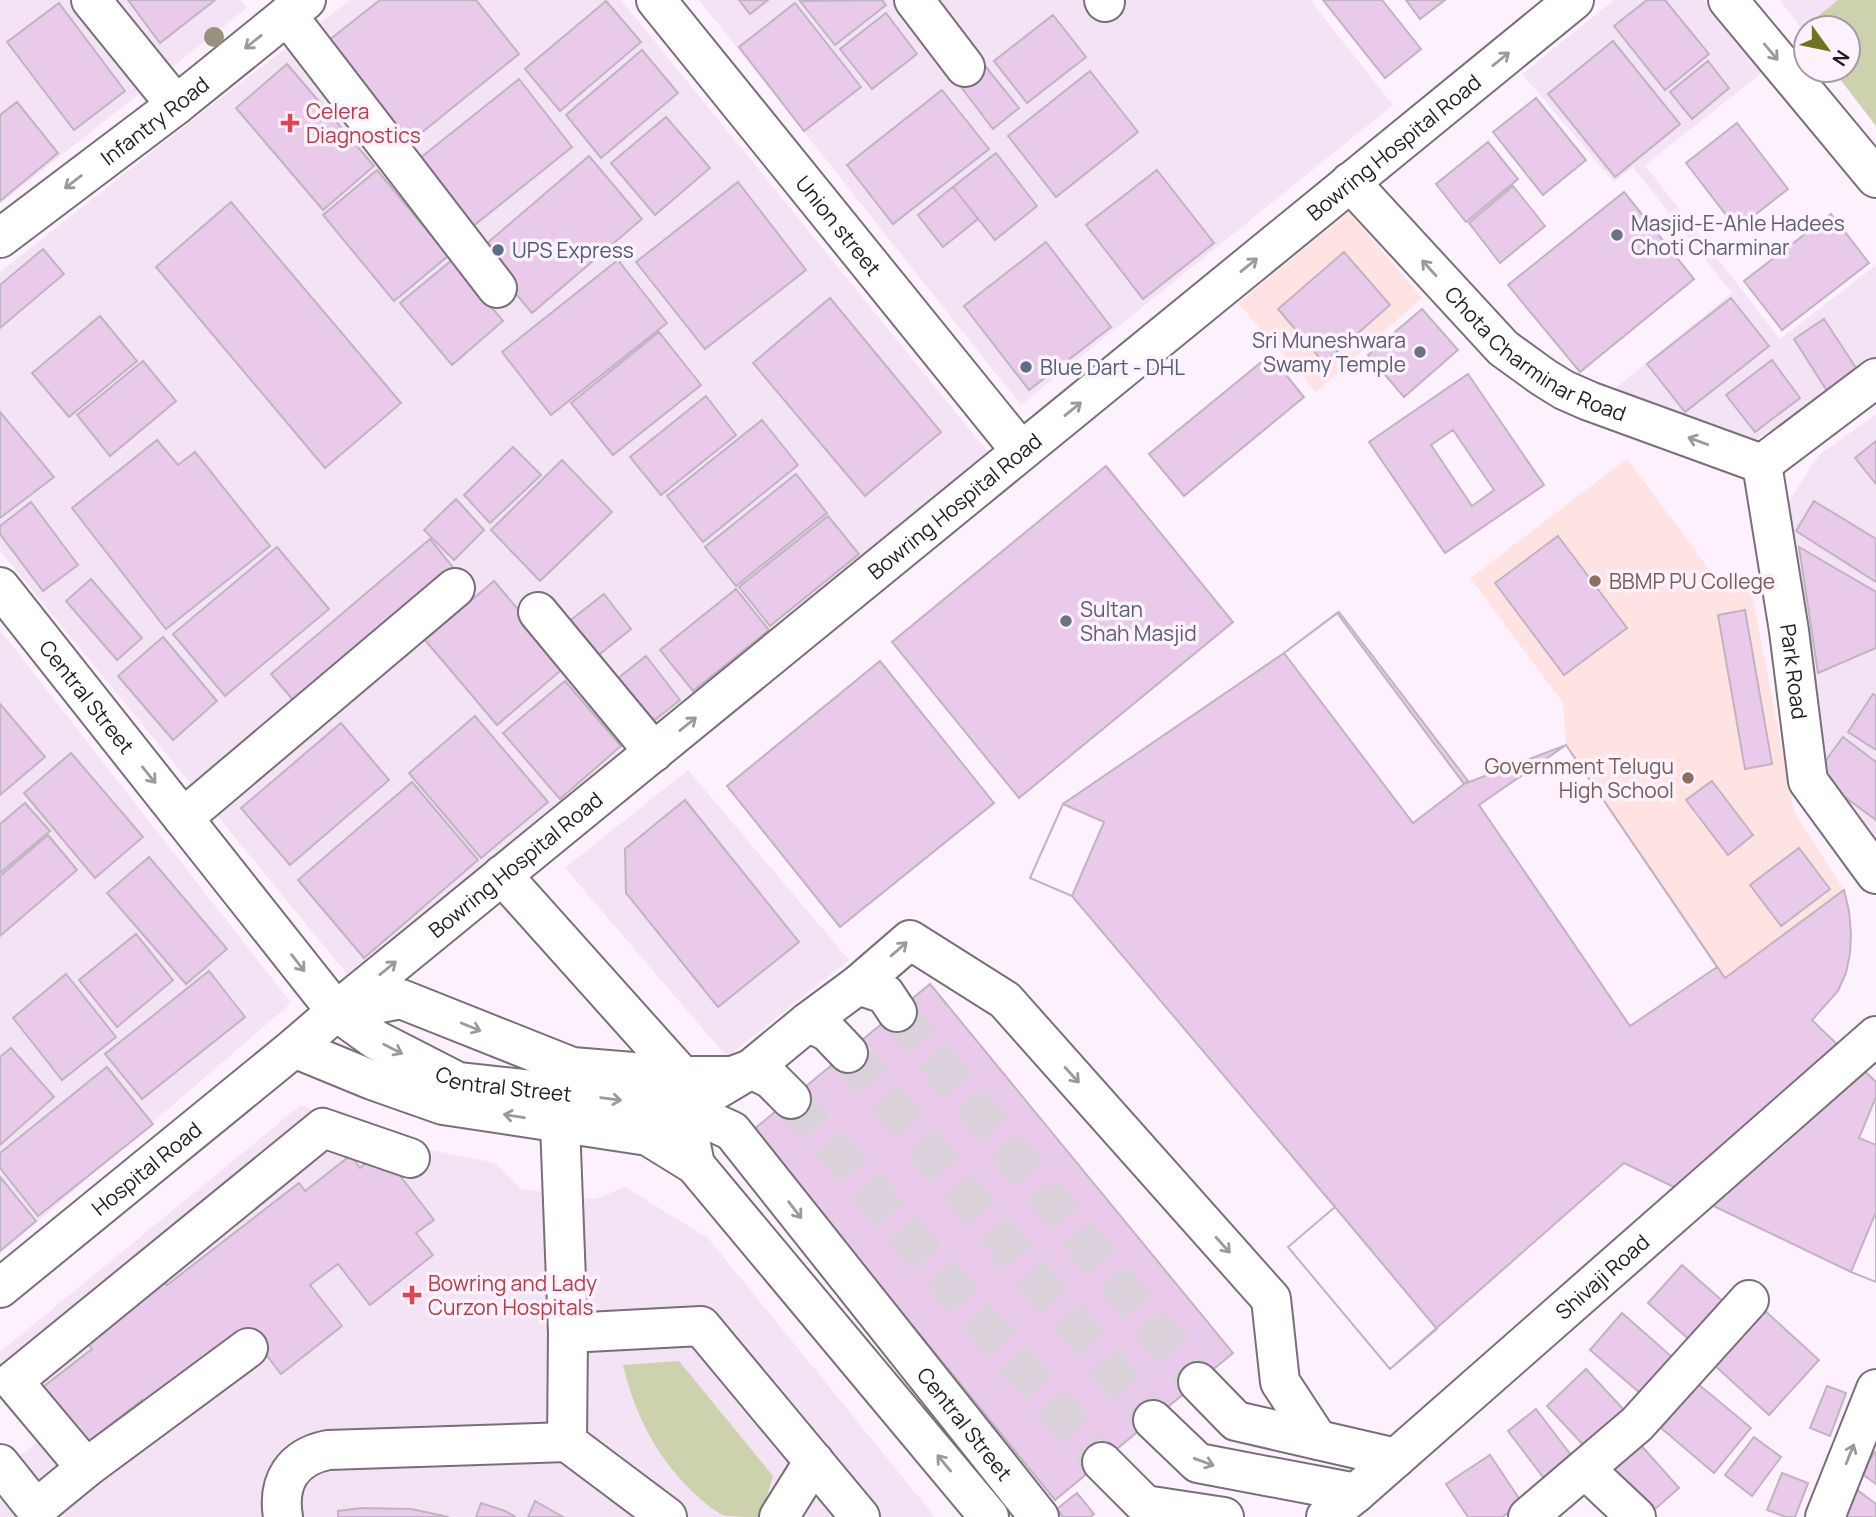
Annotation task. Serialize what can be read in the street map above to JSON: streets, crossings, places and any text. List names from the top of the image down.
{
  "streets": {
    "street": [
      "Infantry Road",
      "Bowring Hospital Road",
      "Union street",
      "Chota Charminar Road",
      "Park Road",
      "Central Street",
      "Hospital Road",
      "Shivaji Road"
    ]
  },
  "crossings": [
    ["Bowring Hospital Road", "Union street"],
    ["Bowring Hospital Road", "Chota Charminar Road"],
    ["Bowring Hospital Road", "Central Street"],
    ["Bowring Hospital Road", "Hospital Road"],
    ["Chota Charminar Road", "Park Road"],
    ["Central Street", "Hospital Road"]
  ],
  "one_way": ["Infantry Road", "Bowring Hospital Road", "Chota Charminar Road"],
  "places": {
    "health": ["Celera Diagnostics", "Bowring and Lady Curzon Hospitals"],
    "other": [
      "Masjid-E-Ahle Hadees Choti Charminar",
      "UPS Express",
      "Sri Muneshwara Swamy Temple",
      "Blue Dart - DHL",
      "BBMP PU College",
      "Sultan Shah Masjid",
      "Government Telugu High School"
    ]
  },
  "north": "bottom right"
}
